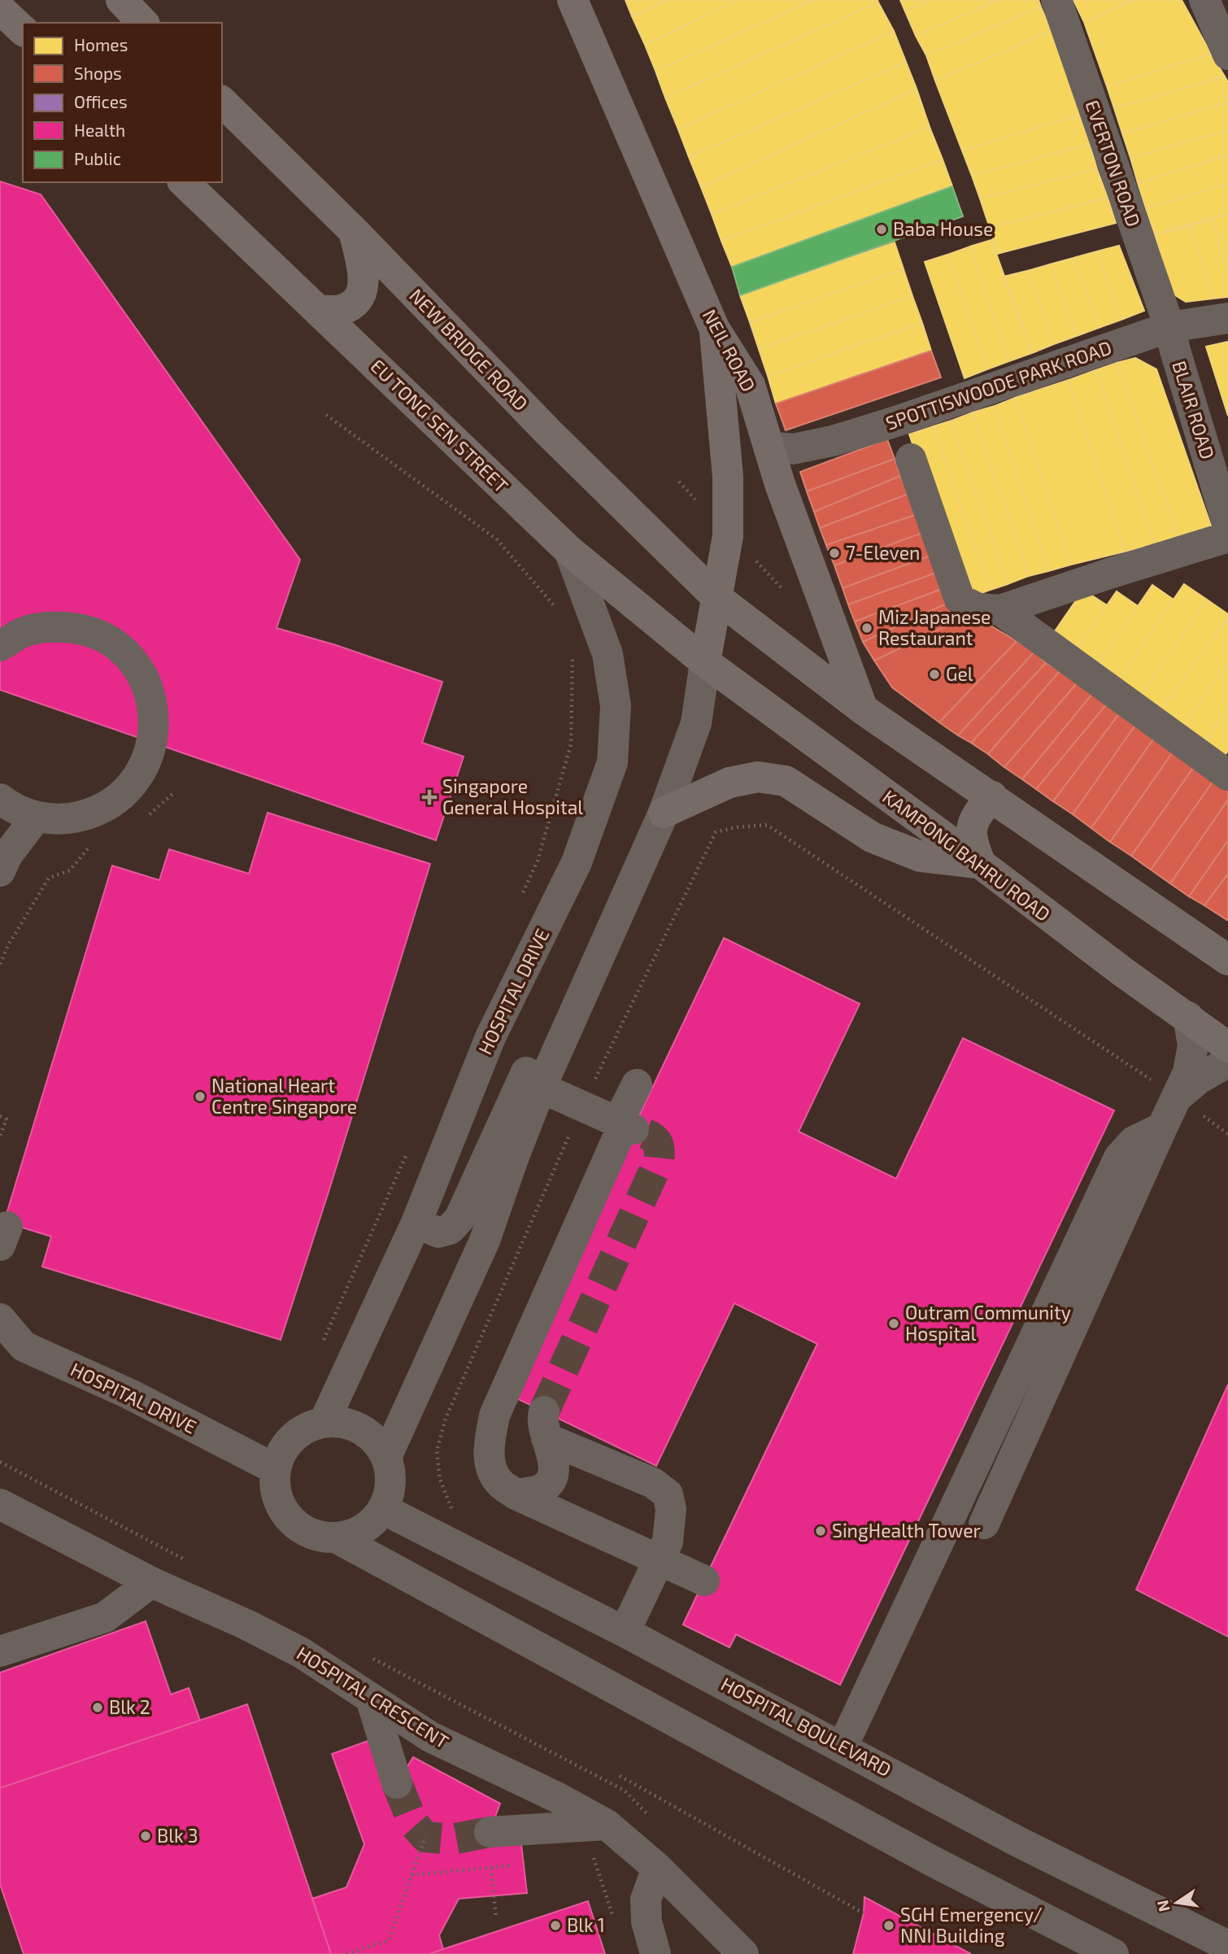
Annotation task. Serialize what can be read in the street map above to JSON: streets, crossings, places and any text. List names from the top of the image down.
{
  "streets": {
    "main road": [
      "NEW BRIDGE ROAD",
      "NEIL ROAD",
      "EU TONG SEN STREET",
      "KAMPONG BAHRU ROAD"
    ],
    "street": [
      "EVERTON ROAD",
      "SPOTTISWOODE PARK ROAD",
      "BLAIR ROAD",
      "HOSPITAL DRIVE",
      "HOSPITAL CRESCENT",
      "HOSPITAL BOULEVARD"
    ]
  },
  "crossings": [
    ["EVERTON ROAD", "SPOTTISWOODE PARK ROAD"],
    ["EVERTON ROAD", "BLAIR ROAD"],
    ["NEIL ROAD", "SPOTTISWOODE PARK ROAD"],
    ["SPOTTISWOODE PARK ROAD", "BLAIR ROAD"],
    ["EU TONG SEN STREET", "KAMPONG BAHRU ROAD"],
    ["EU TONG SEN STREET", "HOSPITAL DRIVE"],
    ["HOSPITAL DRIVE", "HOSPITAL BOULEVARD"]
  ],
  "places": {
    "other": [
      "Baba House",
      "7-Eleven",
      "Miz Japanese Restaurant",
      "Gel",
      "National Heart Centre Singapore",
      "Outram Community Hospital",
      "SingHealth Tower",
      "Blk 2",
      "Blk 3",
      "Blk 1",
      "SGH Emergency/ NNI Building"
    ],
    "health": ["Singapore General Hospital"]
  },
  "legend": [
    "Homes",
    "Shops",
    "Offices",
    "Health",
    "Public"
  ],
  "north": "left"
}
